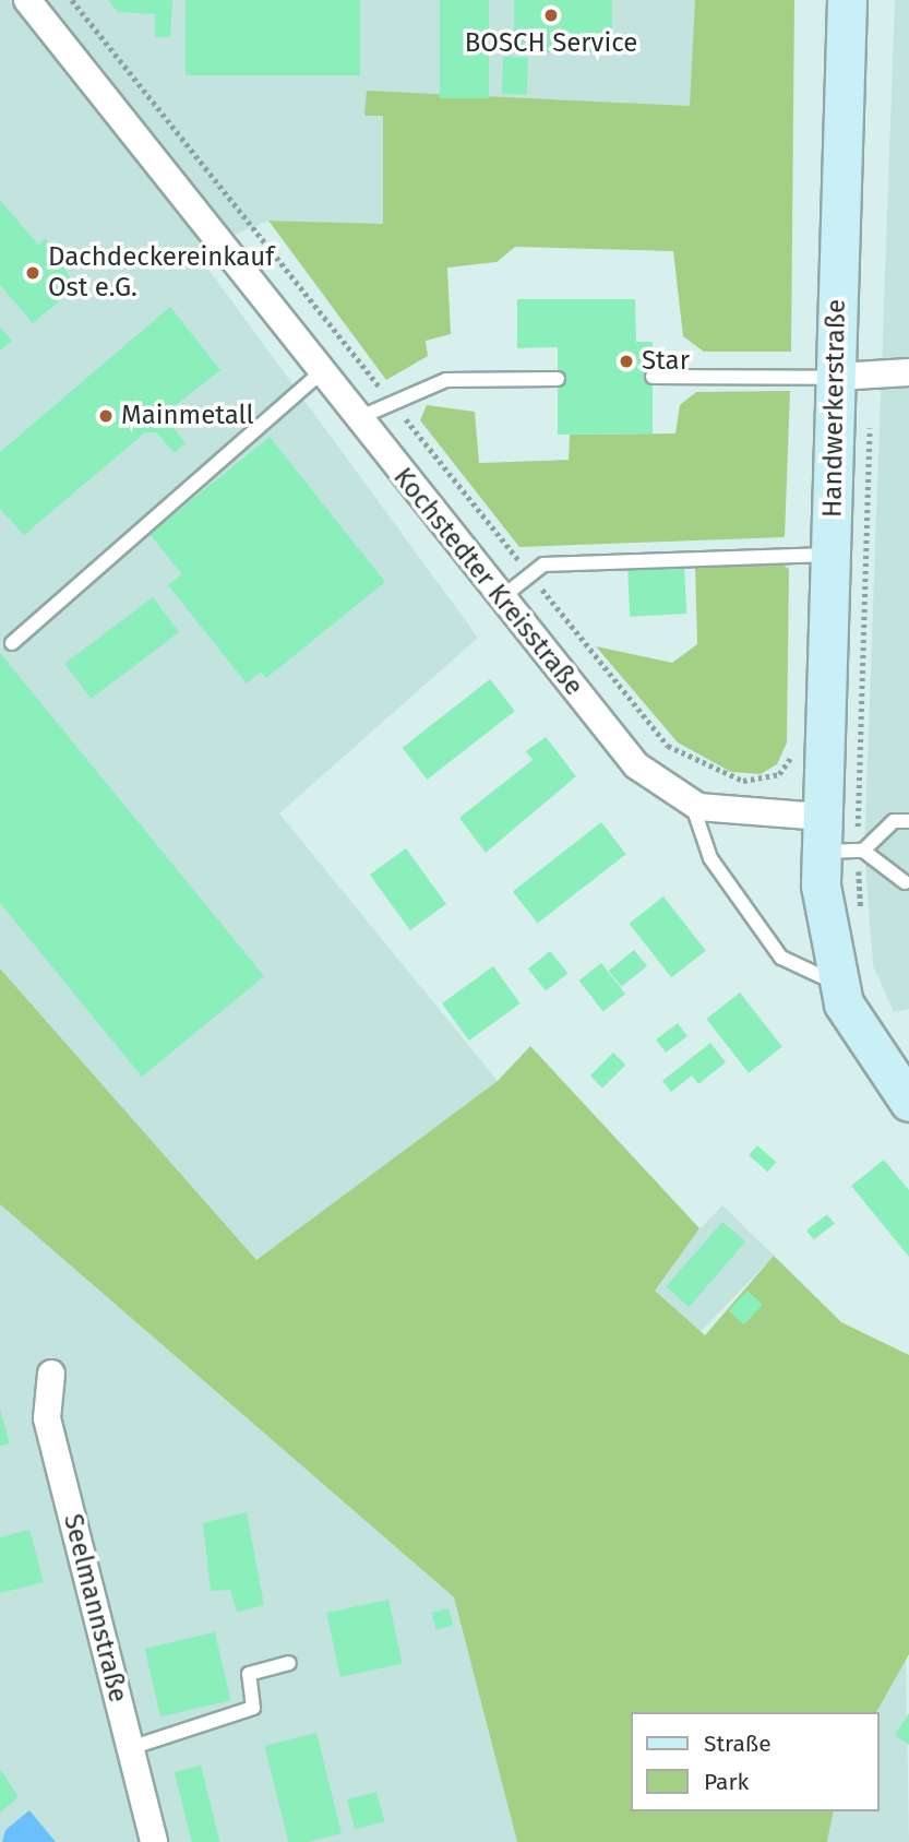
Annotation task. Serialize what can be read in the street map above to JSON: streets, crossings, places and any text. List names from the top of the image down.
{
  "streets": {
    "street": ["Handwerkerstraße", "Kochstedter Kreisstraße", "Seelmannstraße"]
  },
  "crossings": [
    ["Handwerkerstraße", "Kochstedter Kreisstraße"]
  ],
  "places": [
    "BOSCH Service",
    "Dachdeckereinkauf Ost e.G.",
    "Star",
    "Mainmetall"
  ],
  "legend": ["Straße", "Park"]
}
